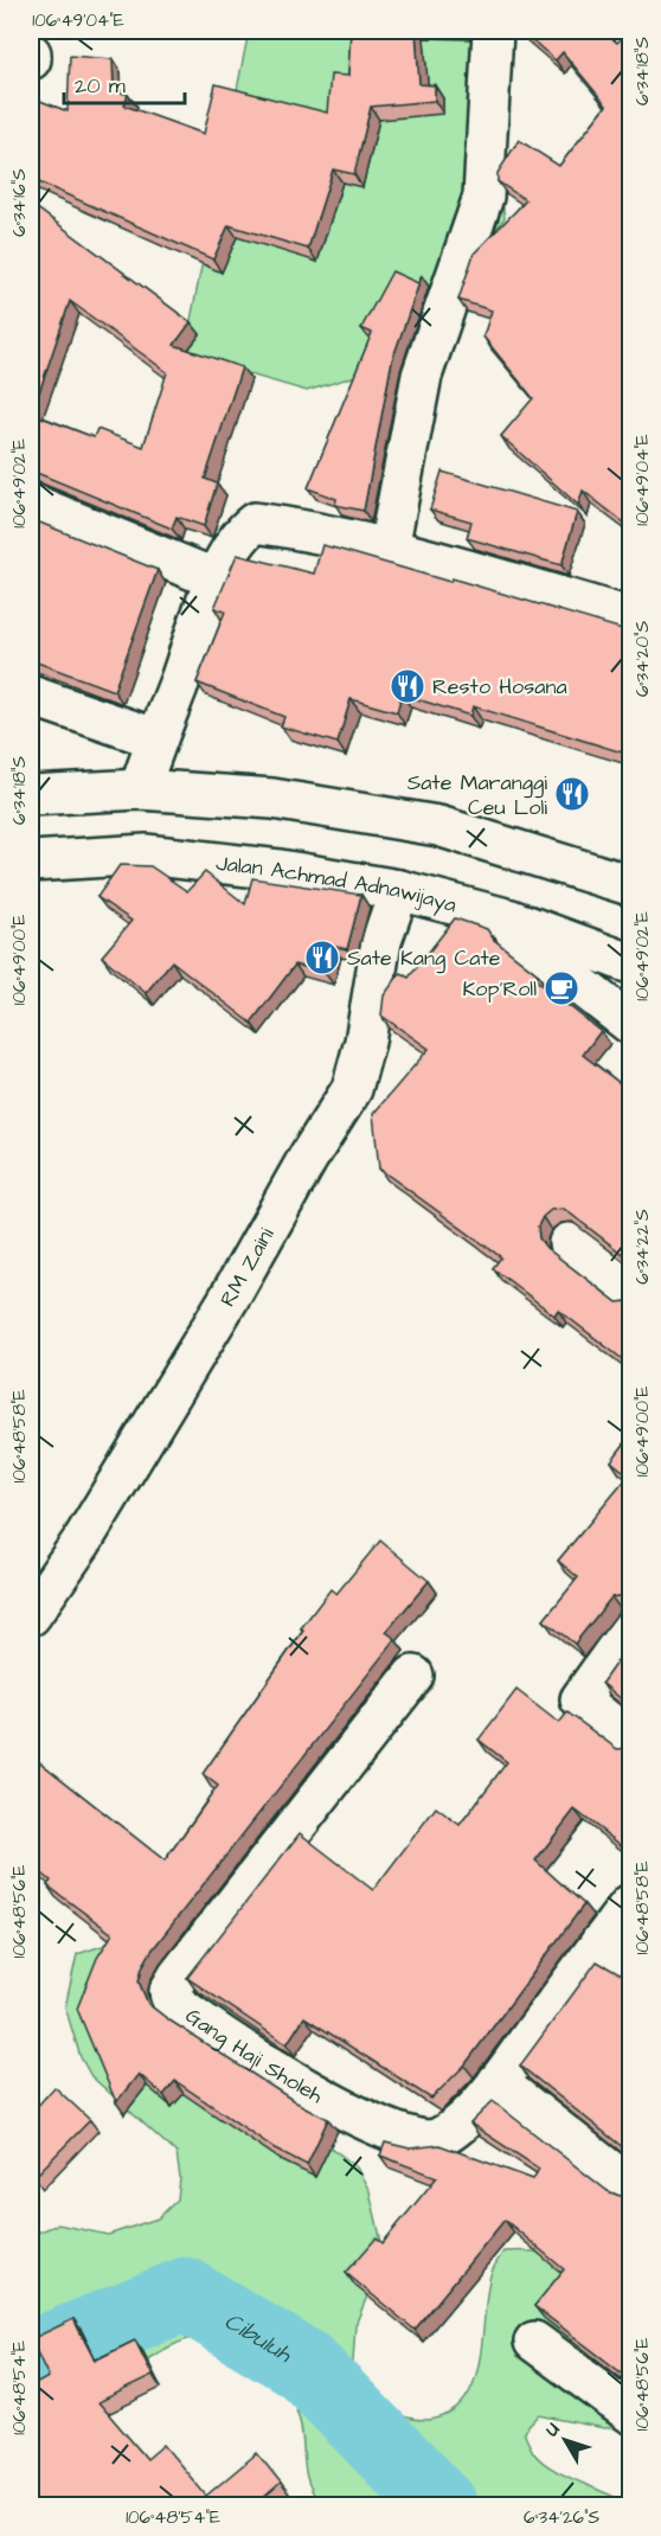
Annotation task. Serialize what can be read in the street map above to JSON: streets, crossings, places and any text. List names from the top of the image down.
{
  "streets": {
    "street": ["Jalan Achmad Adnawijaya", "RM Zaini", "Gang Haji Sholeh"]
  },
  "crossings": [
    ["Jalan Achmad Adnawijaya", "RM Zaini"]
  ],
  "water": ["Cibuluh"],
  "places": {
    "restaurant": ["Resto Hosana", "Sate Maranggi Ceu Loli", "Sate Kang Cate"],
    "cafe": ["Kop'Roll"]
  },
  "scale_bar": "20 m",
  "north": "top left",
  "coordinates": [
    "106°49'04\"E",
    "6°34'18\"S",
    "6°34'16\"S",
    "106°49'02\"E",
    "6°34'20\"S",
    "106°49'00\"E",
    "6°34'22\"S",
    "106°48'58\"E",
    "106°48'56\"E",
    "106°48'54\"E",
    "6°34'26\"S"
  ]
}
